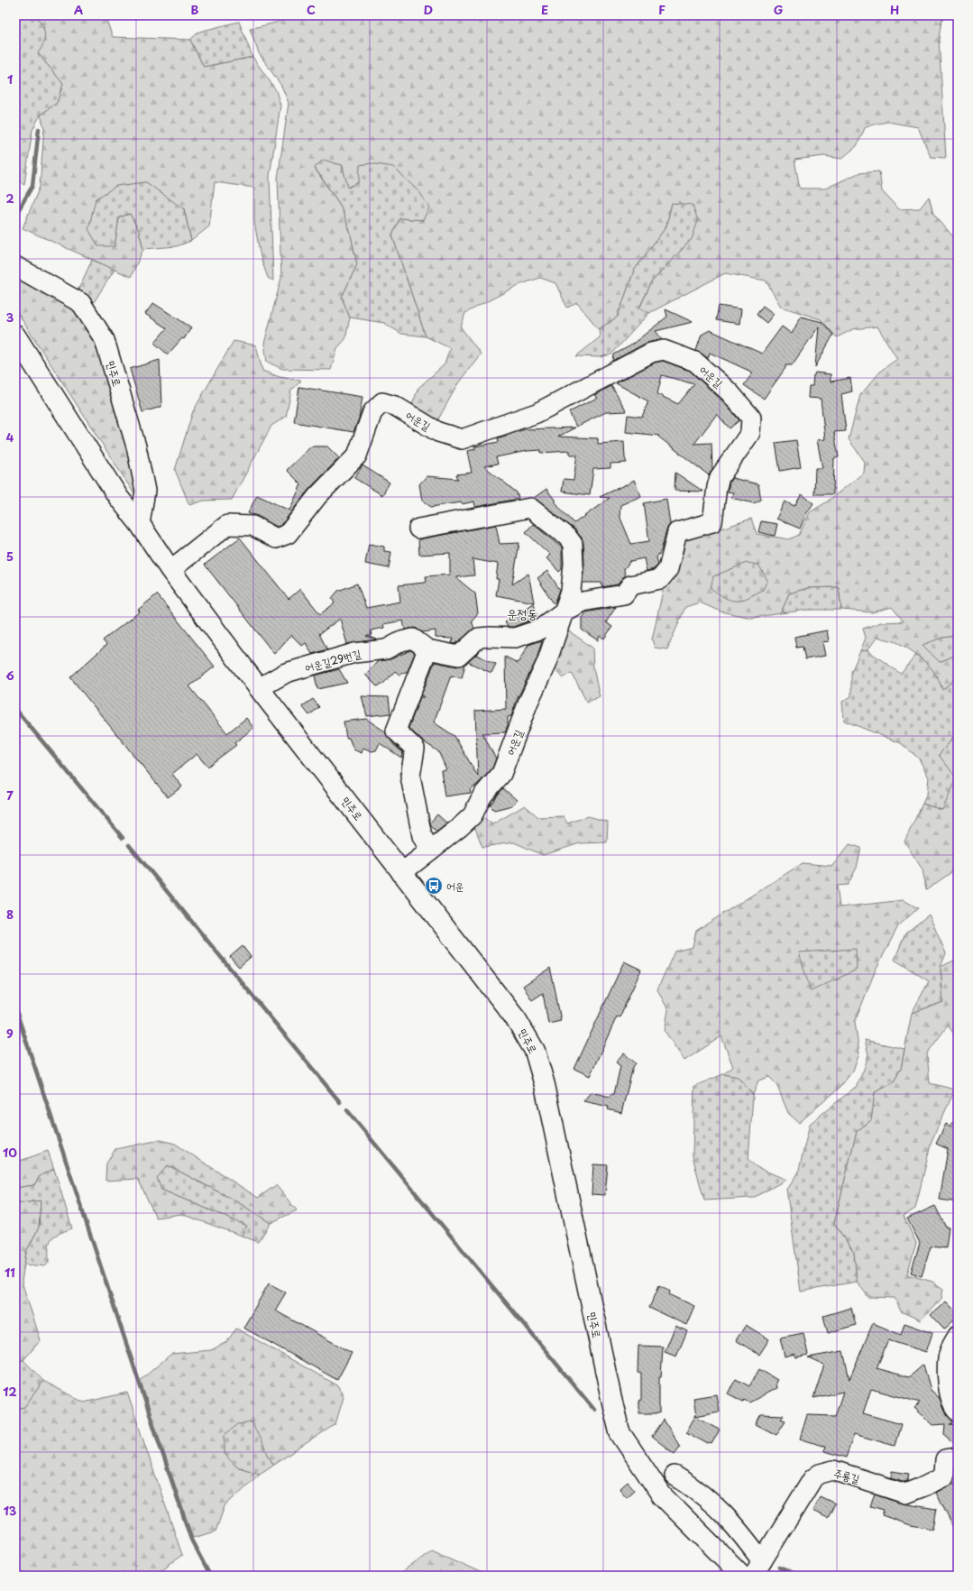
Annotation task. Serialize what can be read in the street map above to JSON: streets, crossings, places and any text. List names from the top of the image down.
{
  "streets": {
    "main road": ["민주로"],
    "street": ["어운길", "어운길29번길", "주룡길"]
  },
  "crossings": [
    ["민주로", "어운길"],
    ["민주로", "어운길29번길"],
    ["어운길", "어운길29번길"]
  ],
  "districts": ["운정동"],
  "places": {
    "bus stop": ["어운"]
  },
  "grid": {
    "columns": [
      "A",
      "B",
      "C",
      "D",
      "E",
      "F",
      "G",
      "H"
    ],
    "rows": [
      "1",
      "2",
      "3",
      "4",
      "5",
      "6",
      "7",
      "8",
      "9",
      "10",
      "11",
      "12",
      "13"
    ]
  }
}
